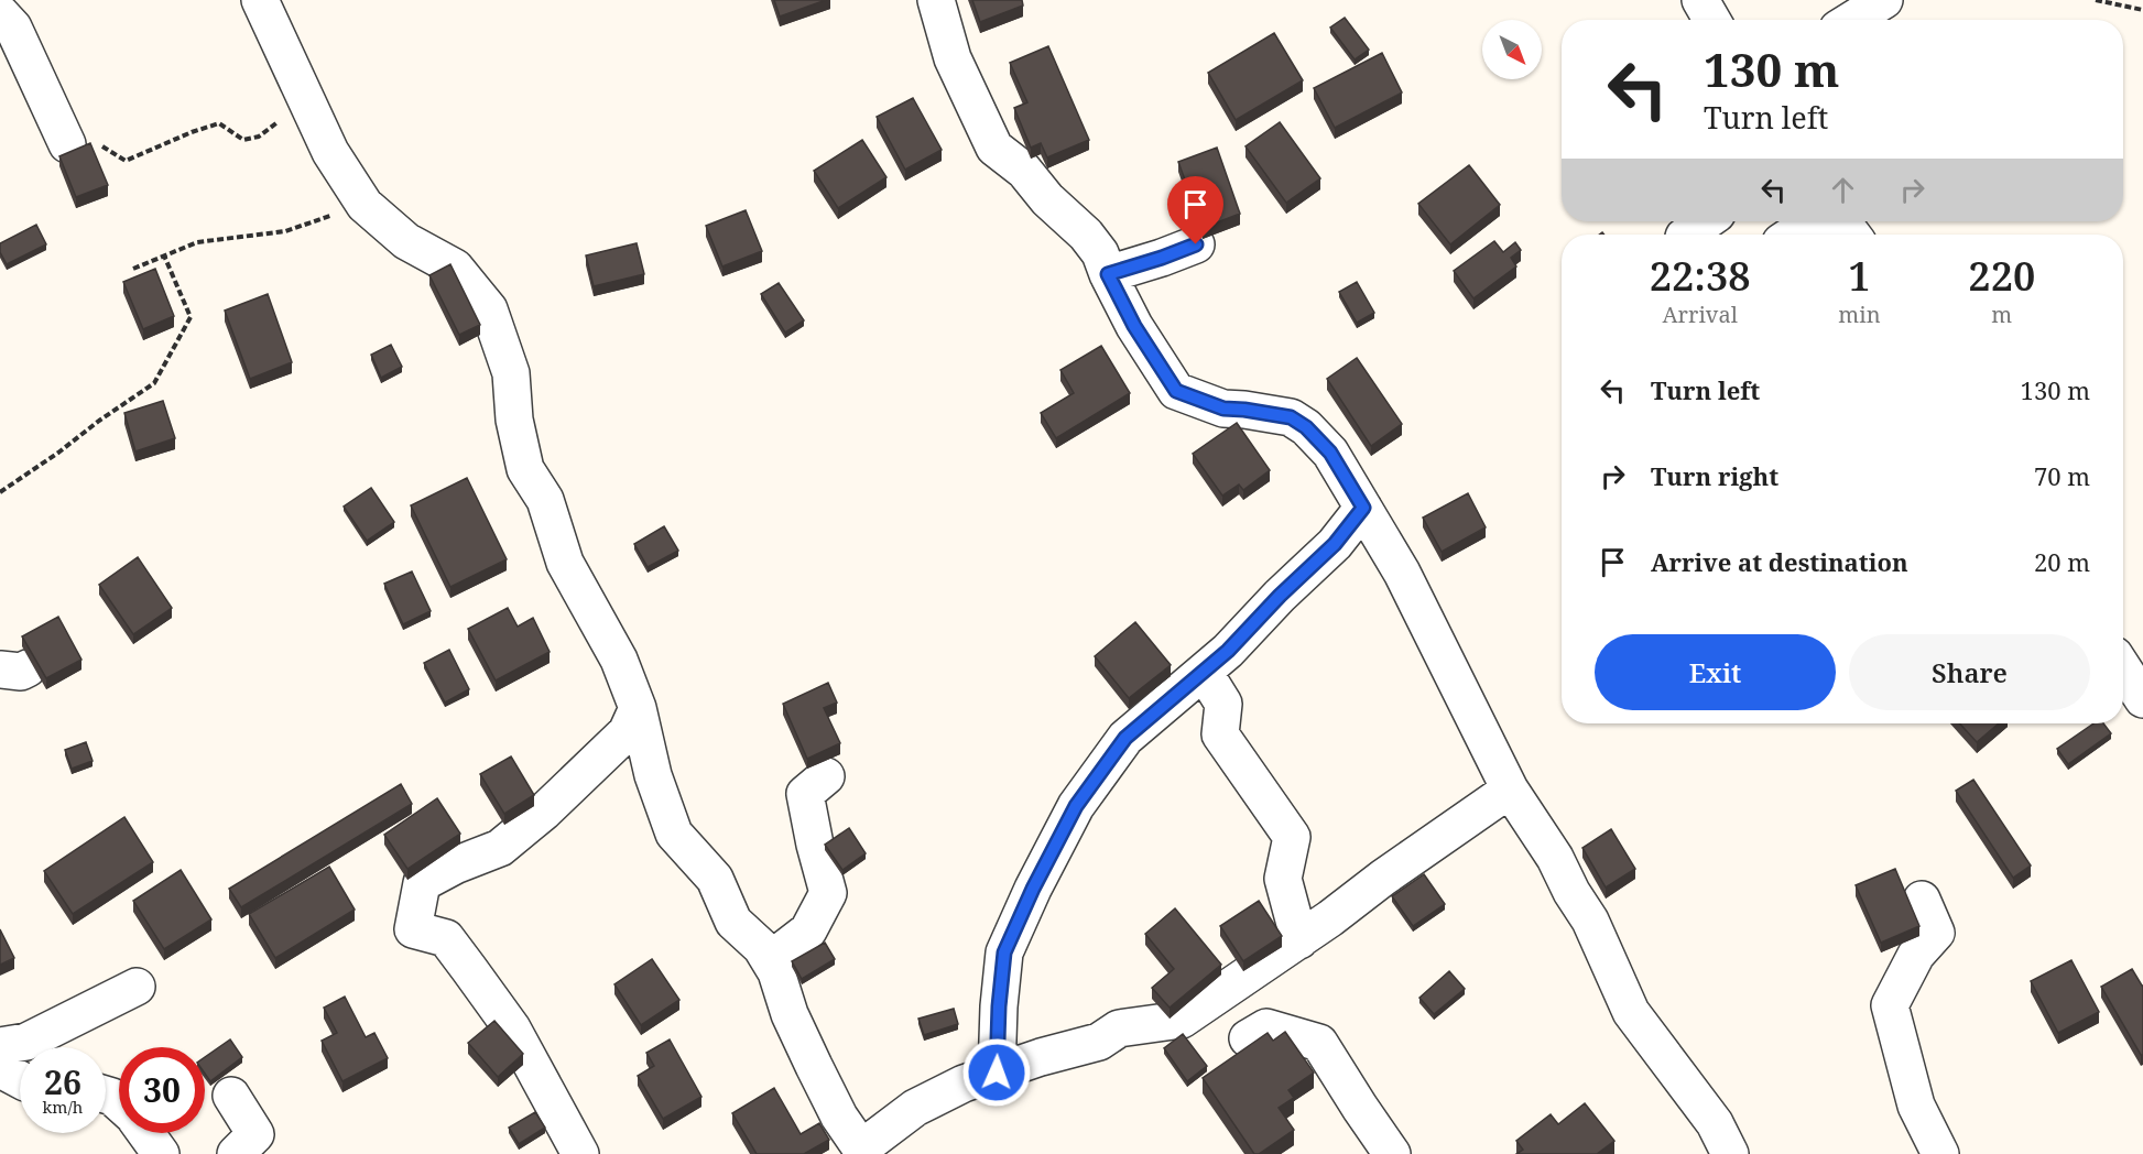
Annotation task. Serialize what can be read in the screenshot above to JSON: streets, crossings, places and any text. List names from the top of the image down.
{
  "north": "bottom right",
  "page": {
    "turn": ["130 m", "Turn left"],
    "eta": [
      "22:38",
      "Arrival",
      "1",
      "min",
      "220",
      "m"
    ],
    "list": [
      {
        "name": "Turn left",
        "value": "130 m"
      },
      {
        "name": "Turn right",
        "value": "70 m"
      },
      {
        "name": "Arrive at destination",
        "value": "20 m"
      }
    ],
    "buttons": ["Exit", "Share"],
    "speed": "26 km/h",
    "limit": "30"
  }
}
